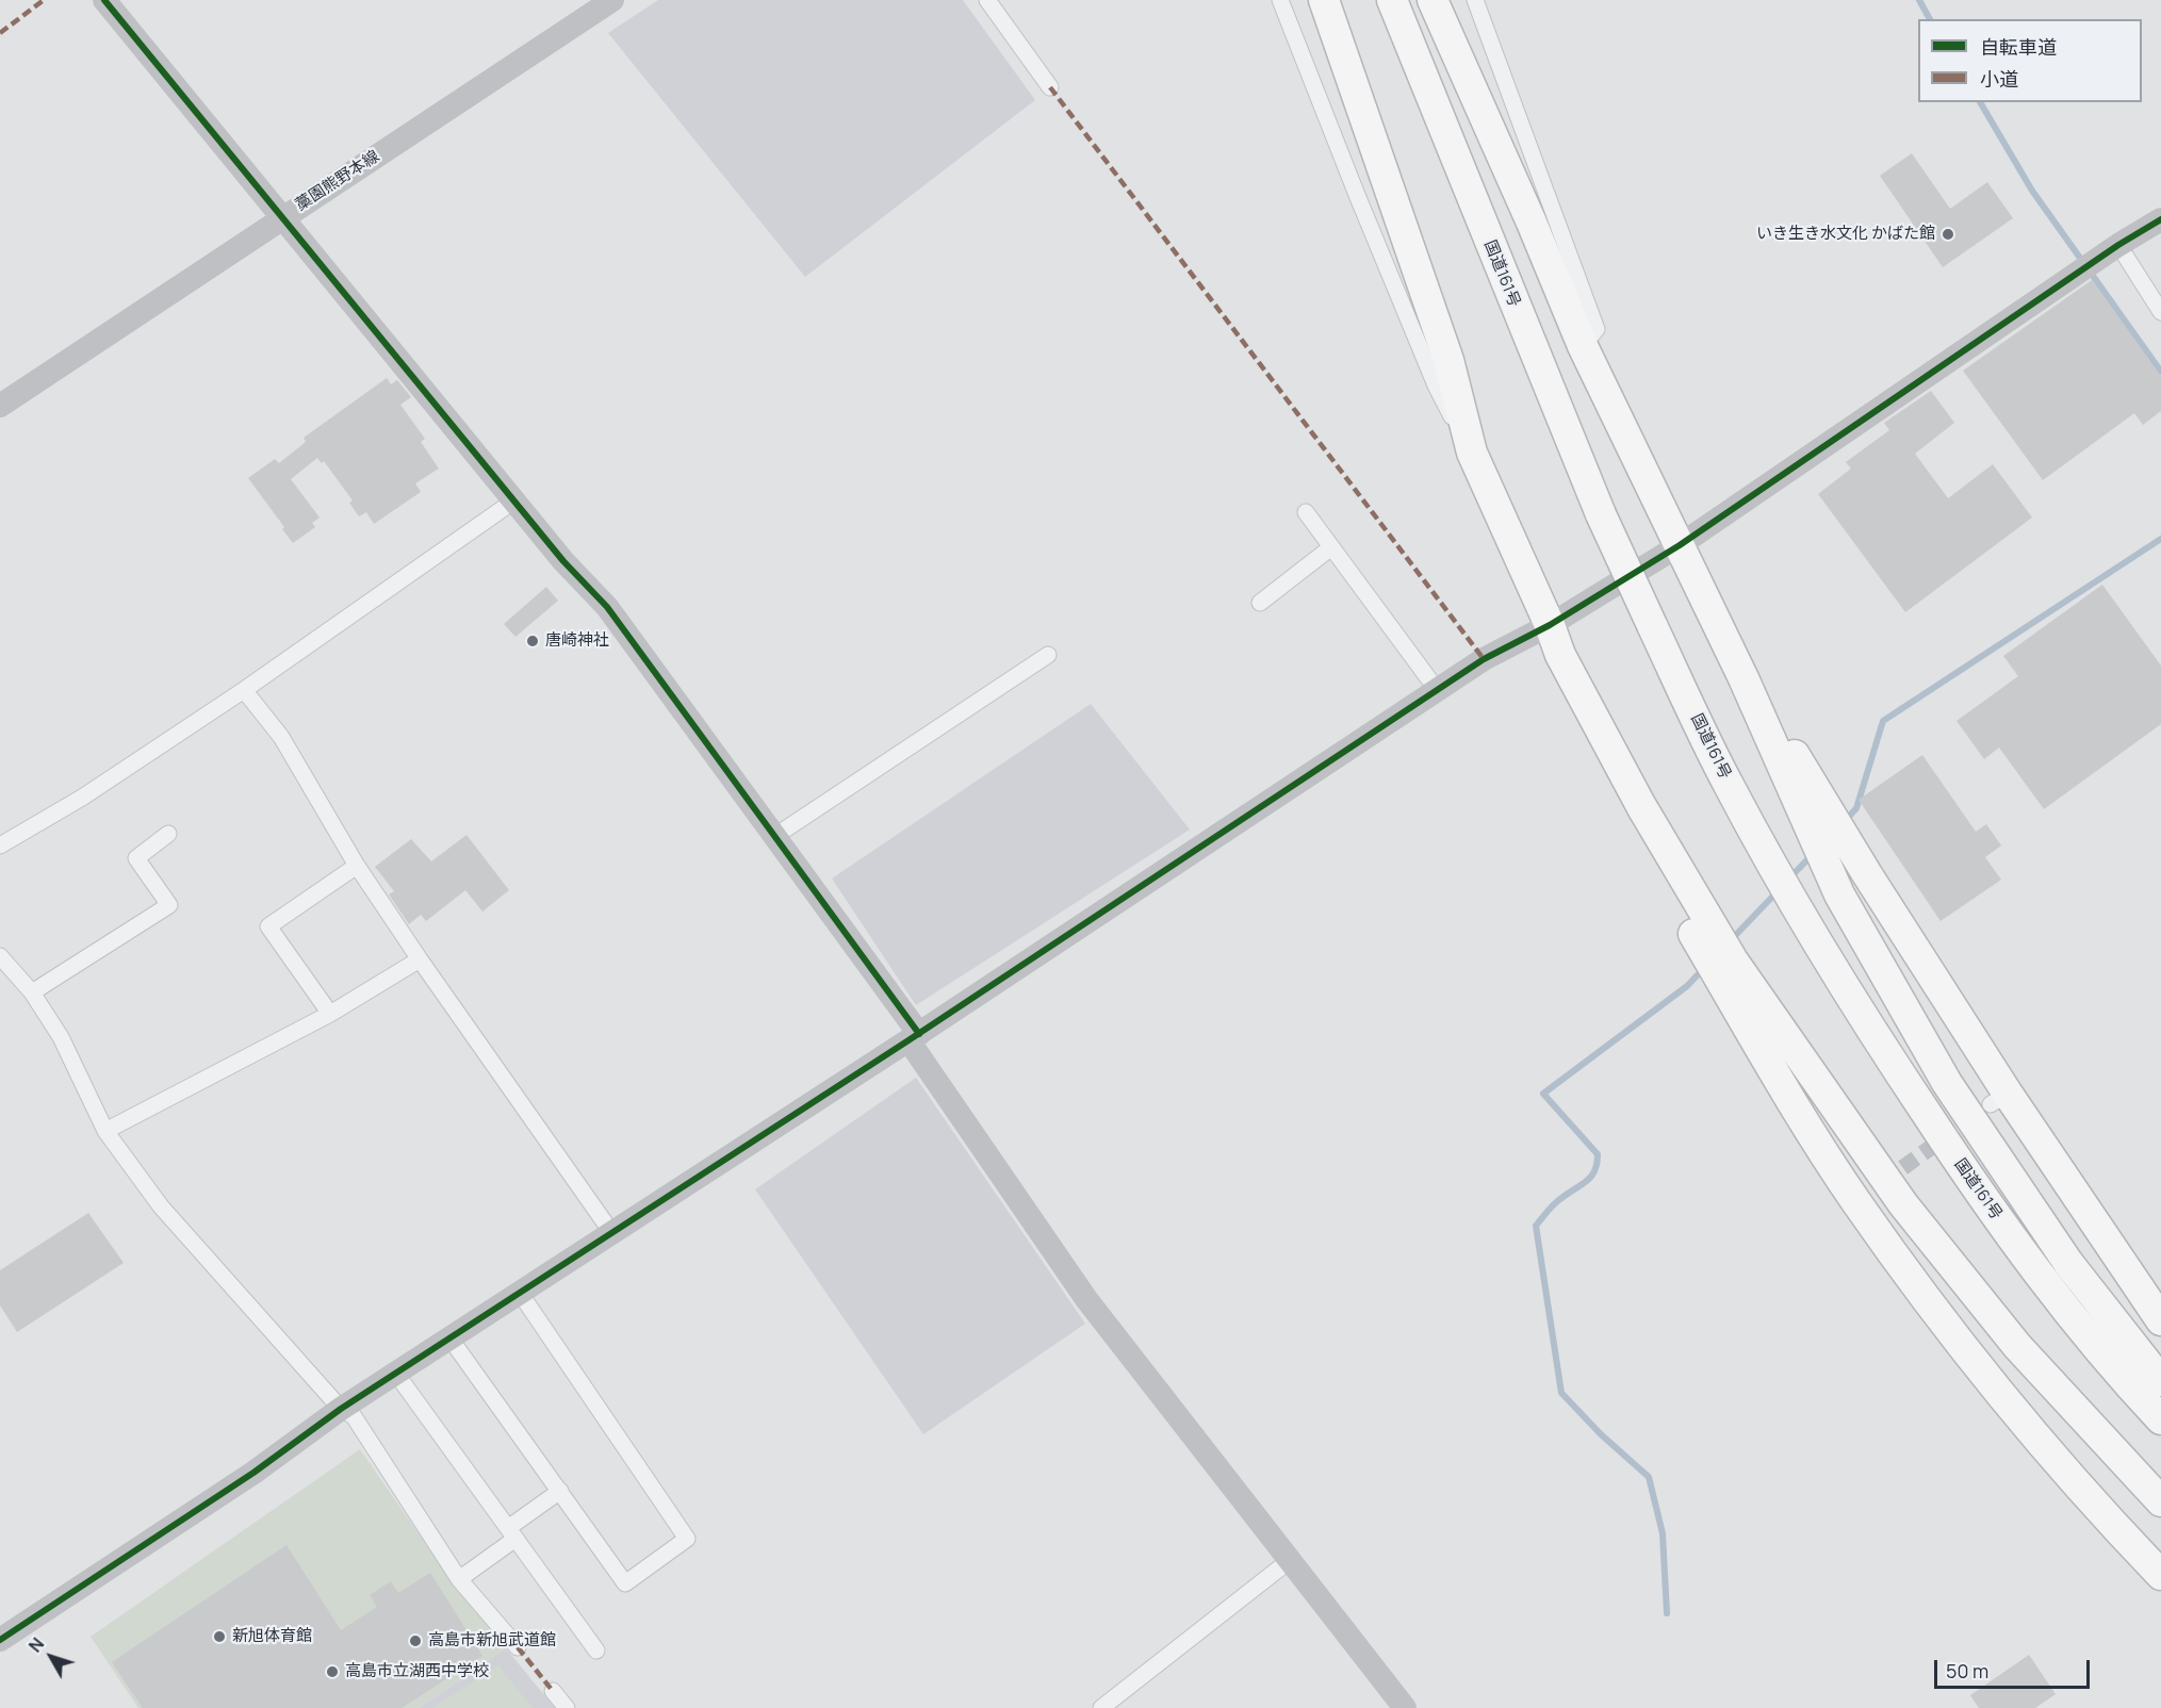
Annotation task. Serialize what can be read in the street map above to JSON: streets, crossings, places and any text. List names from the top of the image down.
{
  "streets": {
    "highway": ["国道161号"],
    "street": ["藁園熊野本線"]
  },
  "places": [
    "いき生き水文化 かばた館",
    "唐崎神社",
    "新旭体育館",
    "高島市新旭武道館",
    "高島市立湖西中学校"
  ],
  "legend": ["自転車道", "小道"],
  "scale_bar": "50 m",
  "north": "top left"
}
